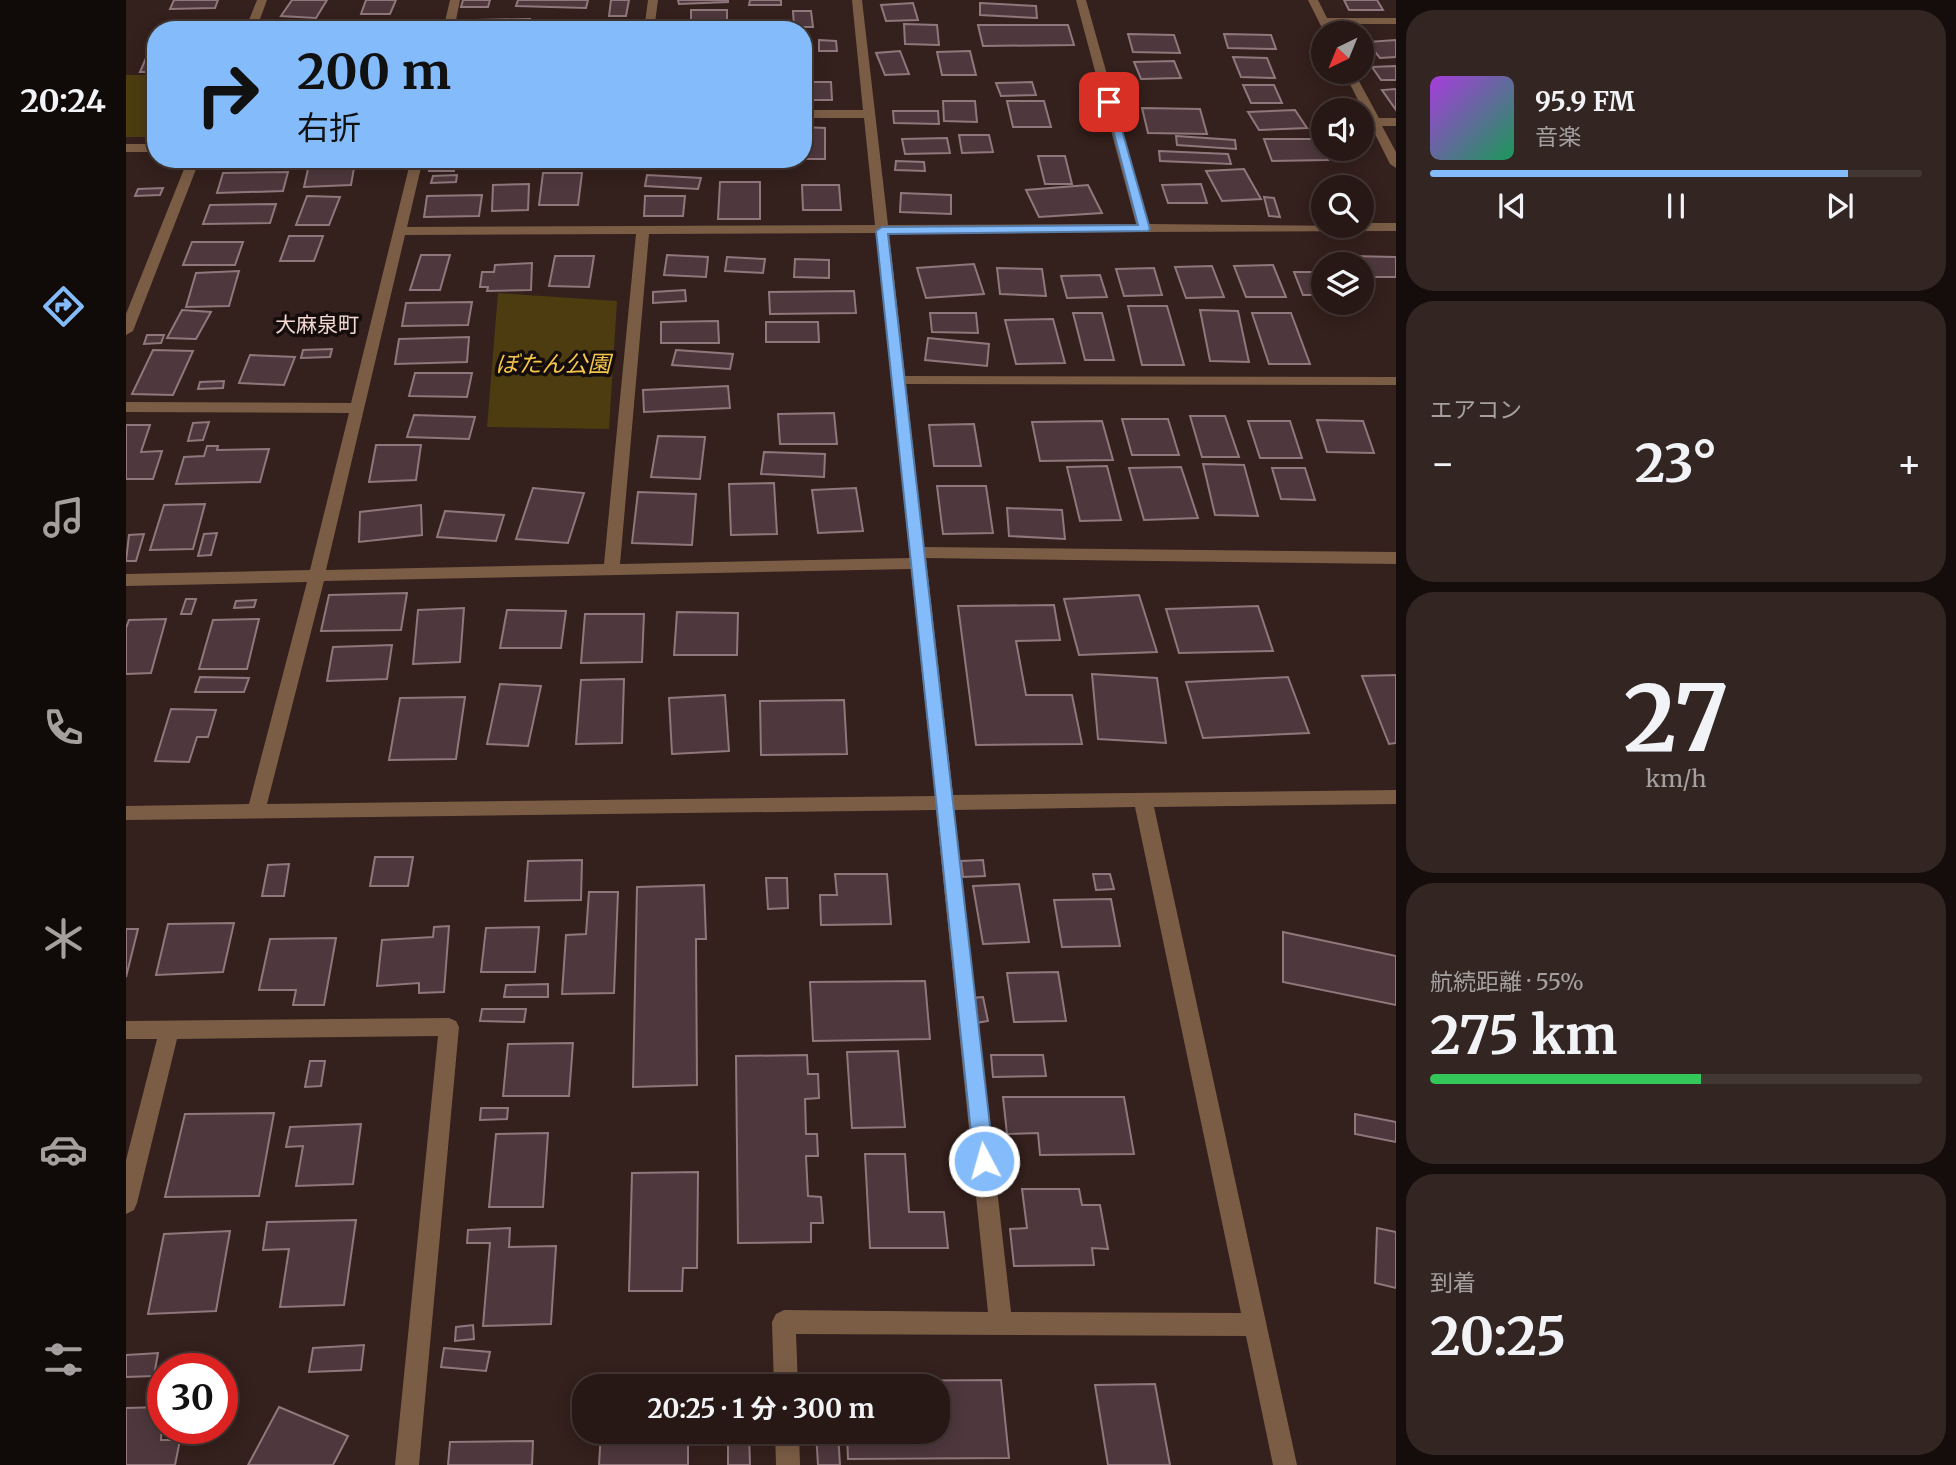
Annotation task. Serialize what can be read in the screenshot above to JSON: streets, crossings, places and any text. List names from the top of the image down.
{
  "districts": ["大麻泉町"],
  "parks": ["ぼたん公園"],
  "north": "bottom left",
  "page": {
    "tabs": "20:24",
    "turn": ["200 m", "右折"],
    "song": ["95.9 FM", "音楽"],
    "tile": [
      "エアコン",
      ["27", "km/h"],
      ["航続距離 · 55%", "275 km"],
      ["到着", "20:25"]
    ],
    "heat": ["−", "23°", "+"],
    "limit": "30",
    "trip": "20:25 · 1 分 · 300 m"
  }
}
